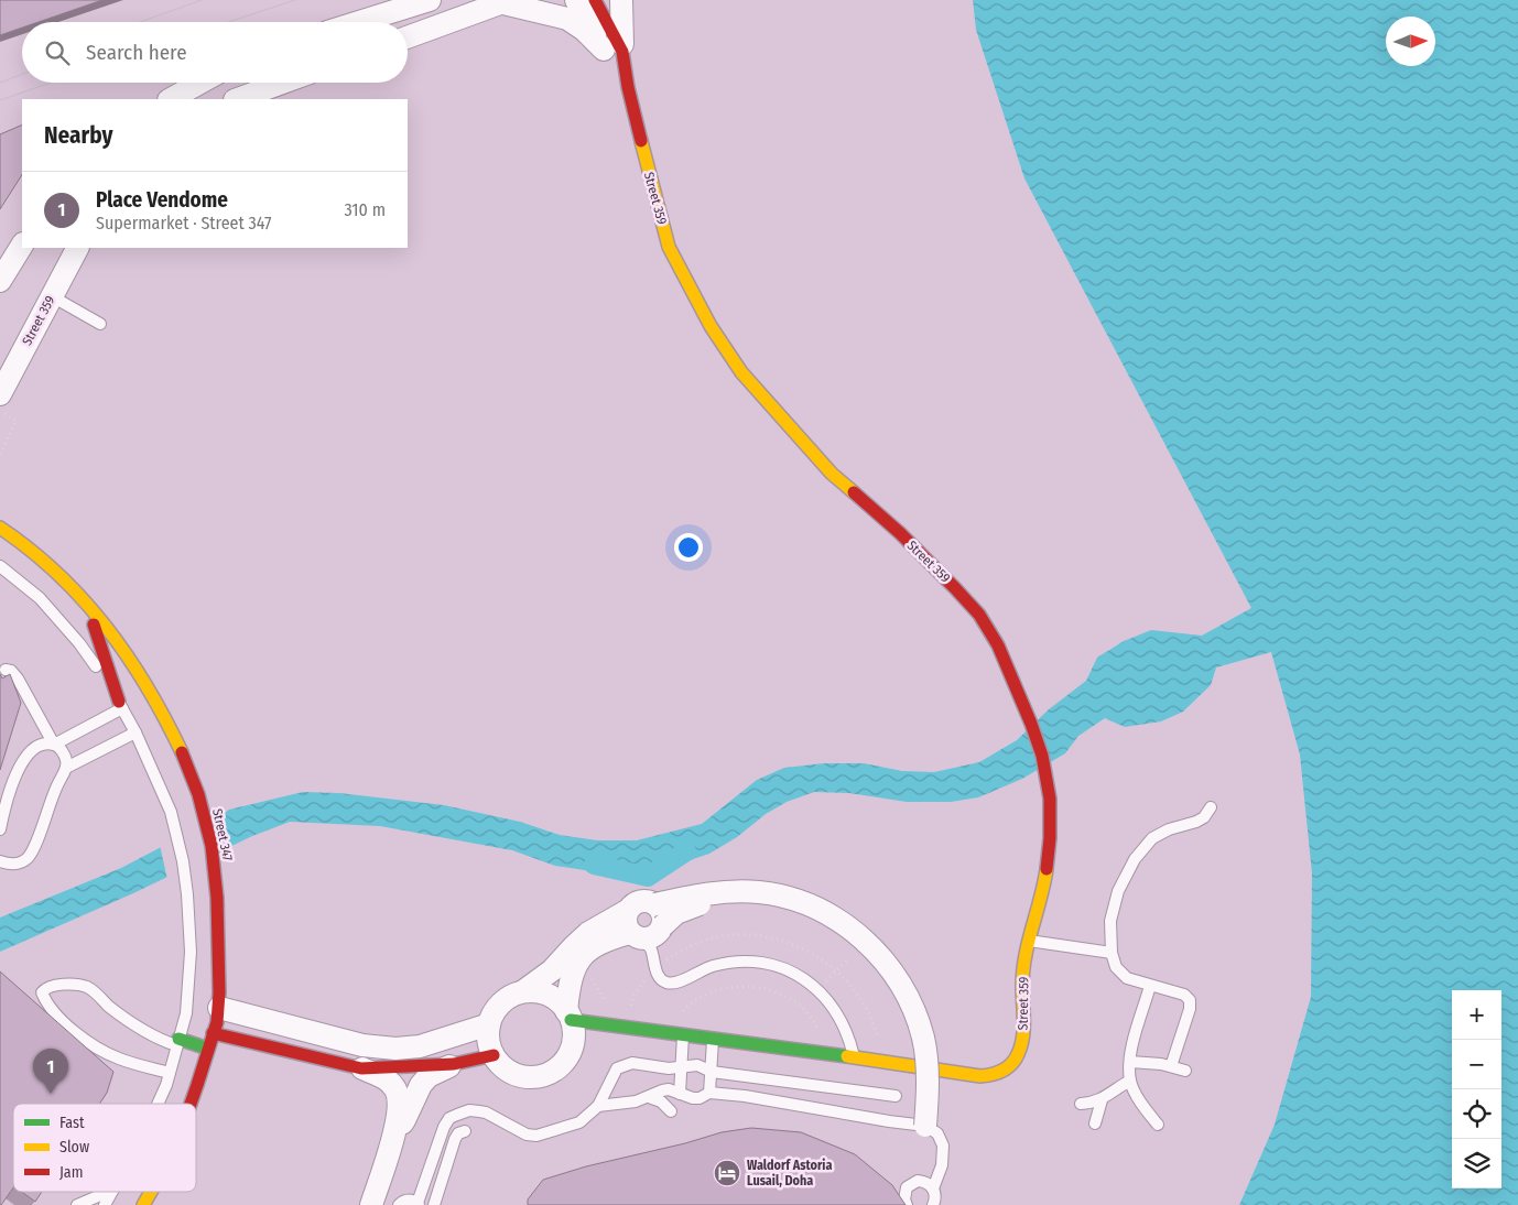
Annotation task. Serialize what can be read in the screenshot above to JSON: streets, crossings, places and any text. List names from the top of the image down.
{
  "streets": {
    "street": ["Street 359", "Street 347"]
  },
  "places": {
    "hotel": ["Waldorf Astoria Lusail, Doha"]
  },
  "legend": ["Fast", "Slow", "Jam"],
  "north": "right",
  "page": {
    "search": "Search here",
    "heading": "Nearby",
    "list": [
      {
        "mark": "1",
        "name": "Place Vendome",
        "note": "Supermarket · Street 347",
        "value": "310 m"
      }
    ],
    "map_buttons": ["+", "−"],
    "pins": "1"
  }
}
